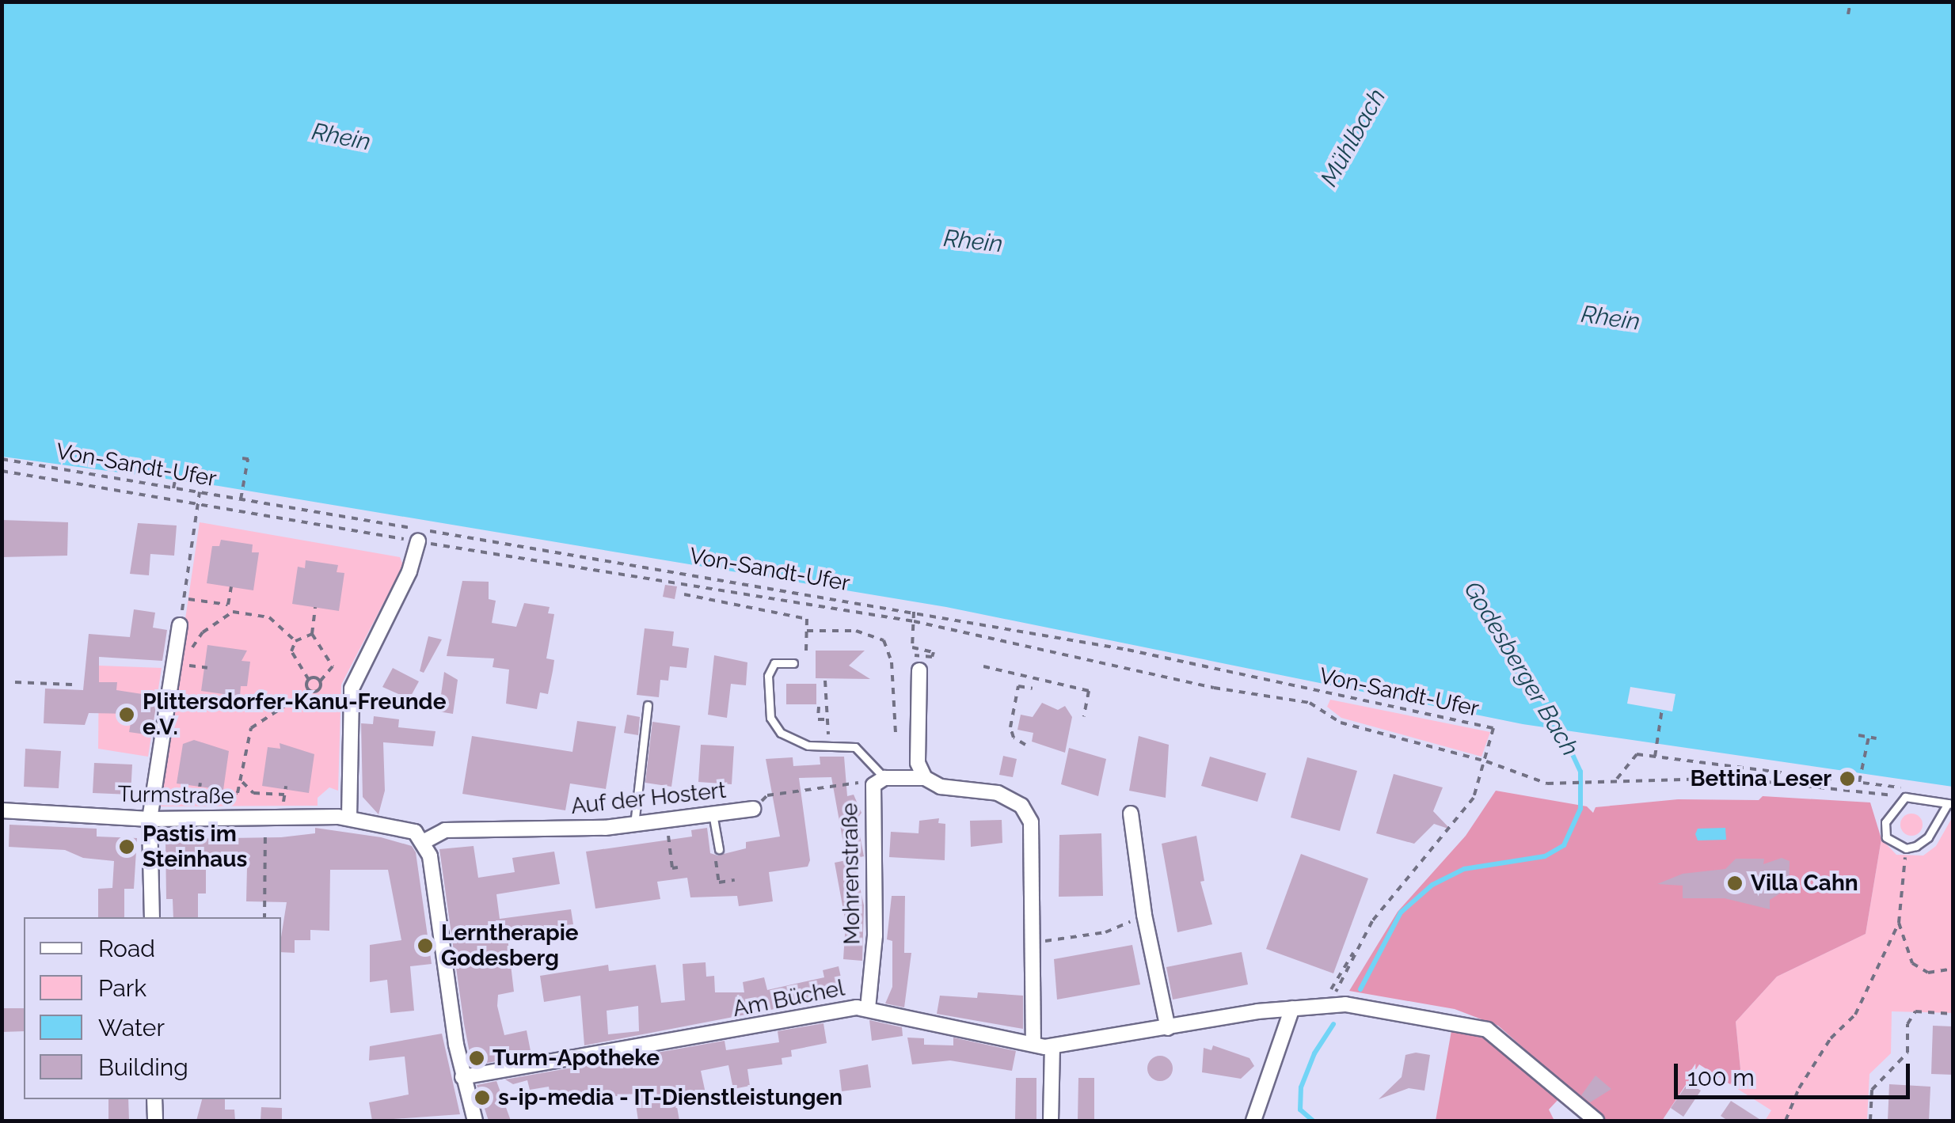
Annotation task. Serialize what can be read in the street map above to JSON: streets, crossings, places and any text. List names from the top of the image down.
{
  "streets": {
    "street": [
      "Turmstraße",
      "Auf der Hostert",
      "Mohrenstraße",
      "Am Büchel"
    ],
    "path": ["Von-Sandt-Ufer"]
  },
  "crossings": [
    ["Turmstraße", "Auf der Hostert"],
    ["Auf der Hostert", "Mohrenstraße"],
    ["Mohrenstraße", "Am Büchel"]
  ],
  "water": ["Rhein", "Mühlbach", "Godesberger Bach"],
  "places": [
    "Plittersdorfer-Kanu-Freunde e.V.",
    "Bettina Leser",
    "Pastis im Steinhaus",
    "Villa Cahn",
    "Lerntherapie Godesberg",
    "Turm-Apotheke",
    "s-ip-media - IT-Dienstleistungen"
  ],
  "legend": [
    "Road",
    "Park",
    "Water",
    "Building"
  ],
  "scale_bar": "100 m"
}
